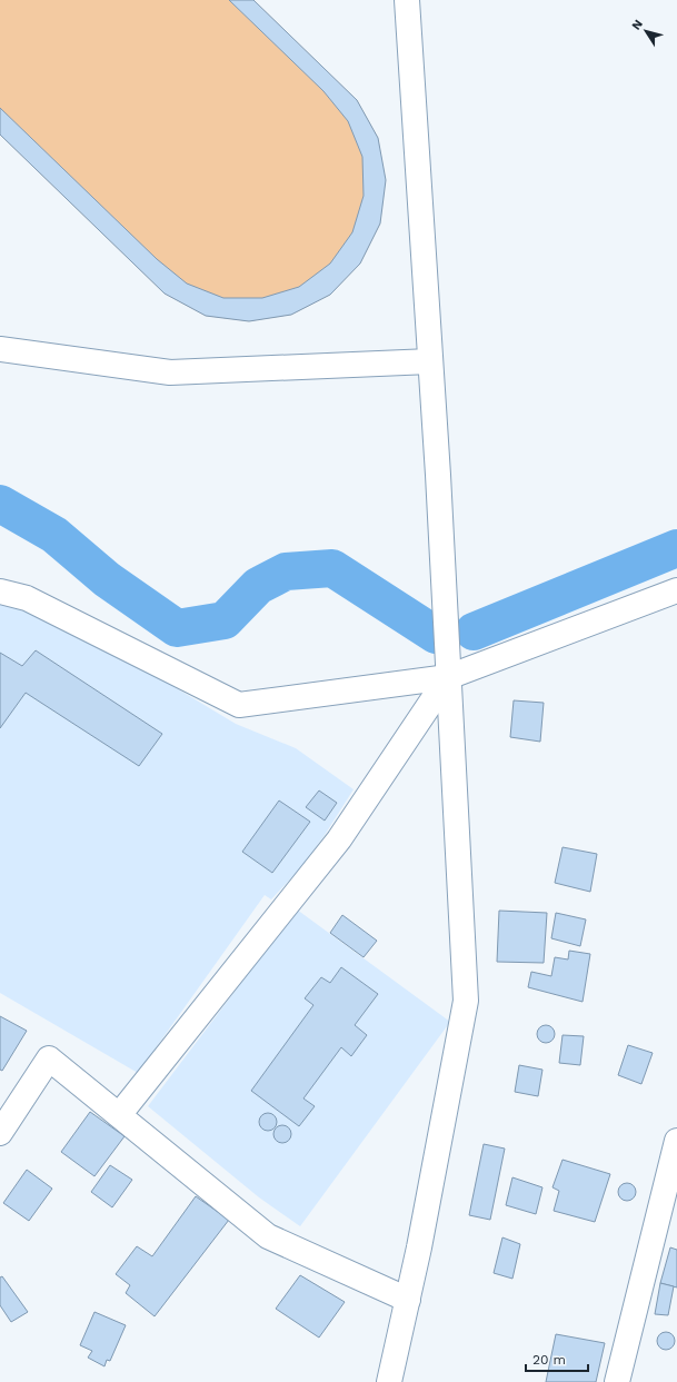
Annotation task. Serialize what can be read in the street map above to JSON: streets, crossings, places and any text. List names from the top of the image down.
{
  "scale_bar": "20 m",
  "north": "top left"
}
